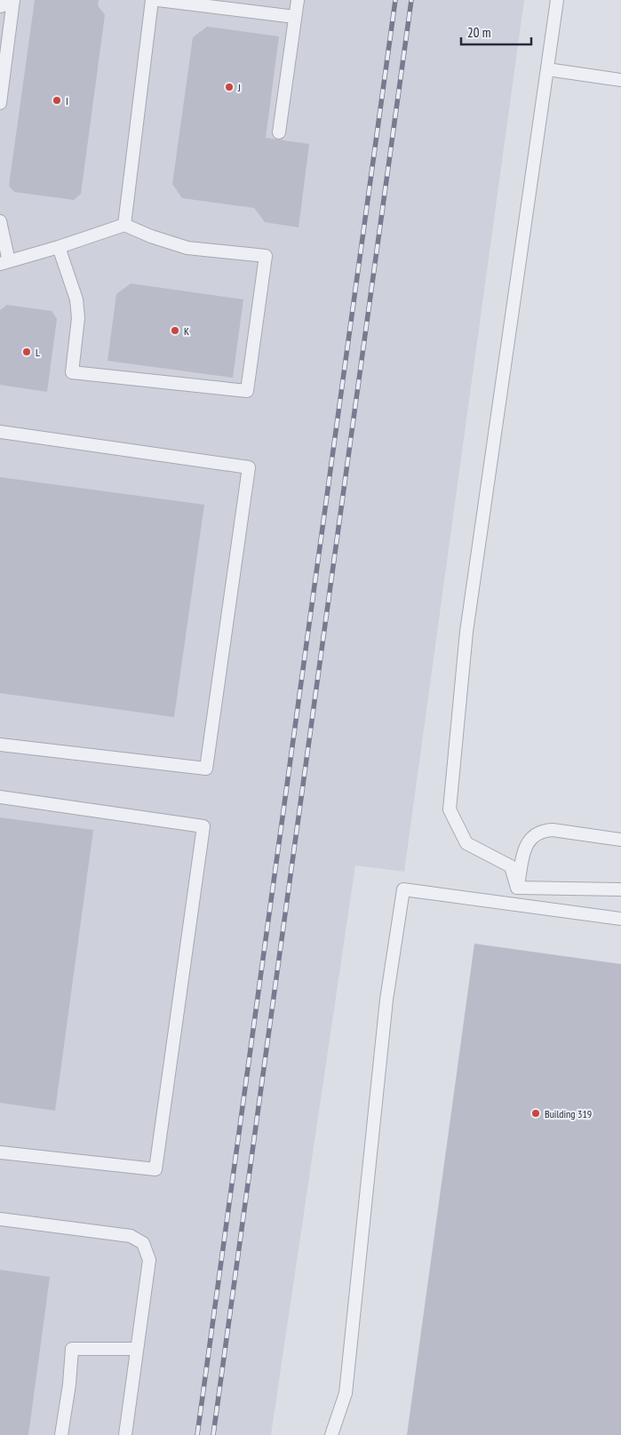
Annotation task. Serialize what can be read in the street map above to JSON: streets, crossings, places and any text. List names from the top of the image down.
{
  "places": [
    "J",
    "I",
    "K",
    "L",
    "Building 319"
  ],
  "scale_bar": "20 m"
}
